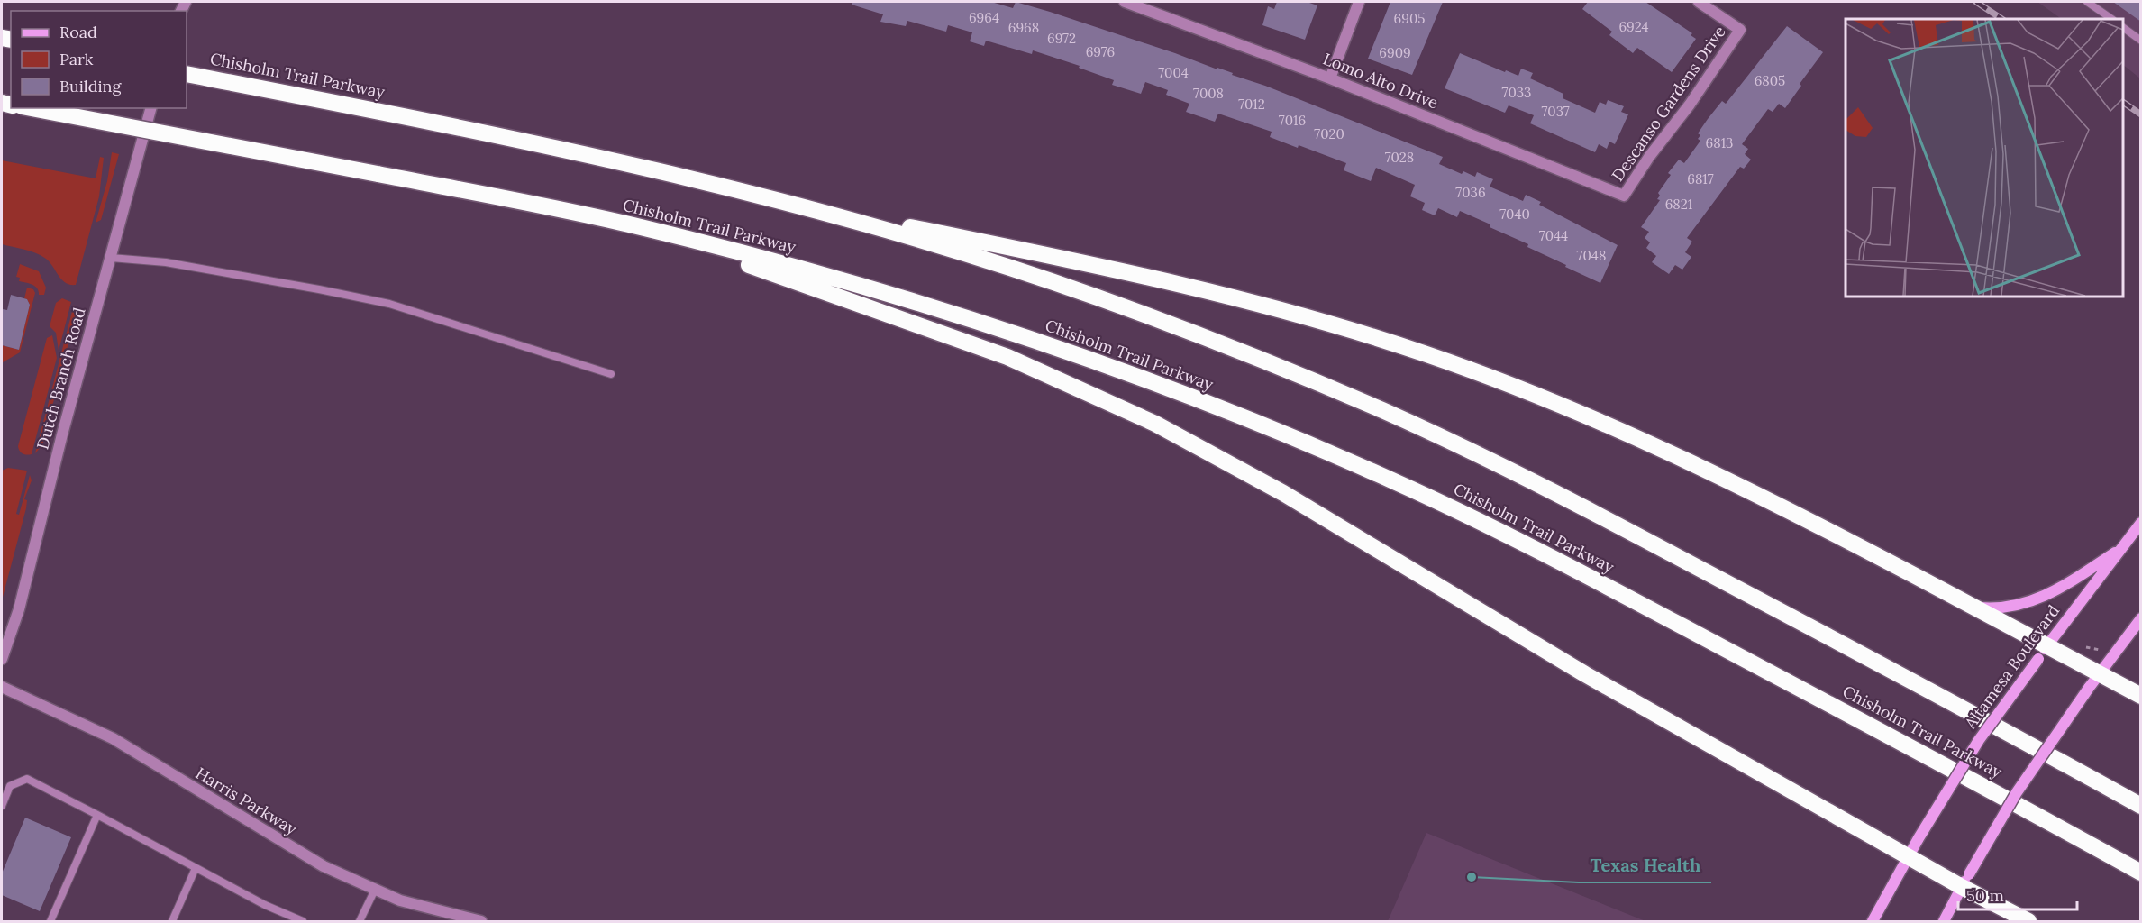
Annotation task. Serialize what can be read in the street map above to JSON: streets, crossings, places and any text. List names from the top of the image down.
{
  "streets": {
    "highway": ["Chisholm Trail Parkway"],
    "main road": ["Altamesa Boulevard"],
    "street": [
      "Lomo Alto Drive",
      "Descanso Gardens Drive",
      "Dutch Branch Road",
      "Harris Parkway"
    ]
  },
  "crossings": [
    ["Lomo Alto Drive", "Descanso Gardens Drive"]
  ],
  "places": ["Texas Health"],
  "house_numbers": [
    "6964",
    "6905",
    "6924",
    "6968",
    "6972",
    "6976",
    "6909",
    "7004",
    "6805",
    "7033",
    "7008",
    "7012",
    "7037",
    "7016",
    "7020",
    "6813",
    "7028",
    "6817",
    "7036",
    "6821",
    "7040",
    "7044",
    "7048"
  ],
  "legend": ["Road", "Park", "Building"],
  "scale_bar": "50 m"
}
